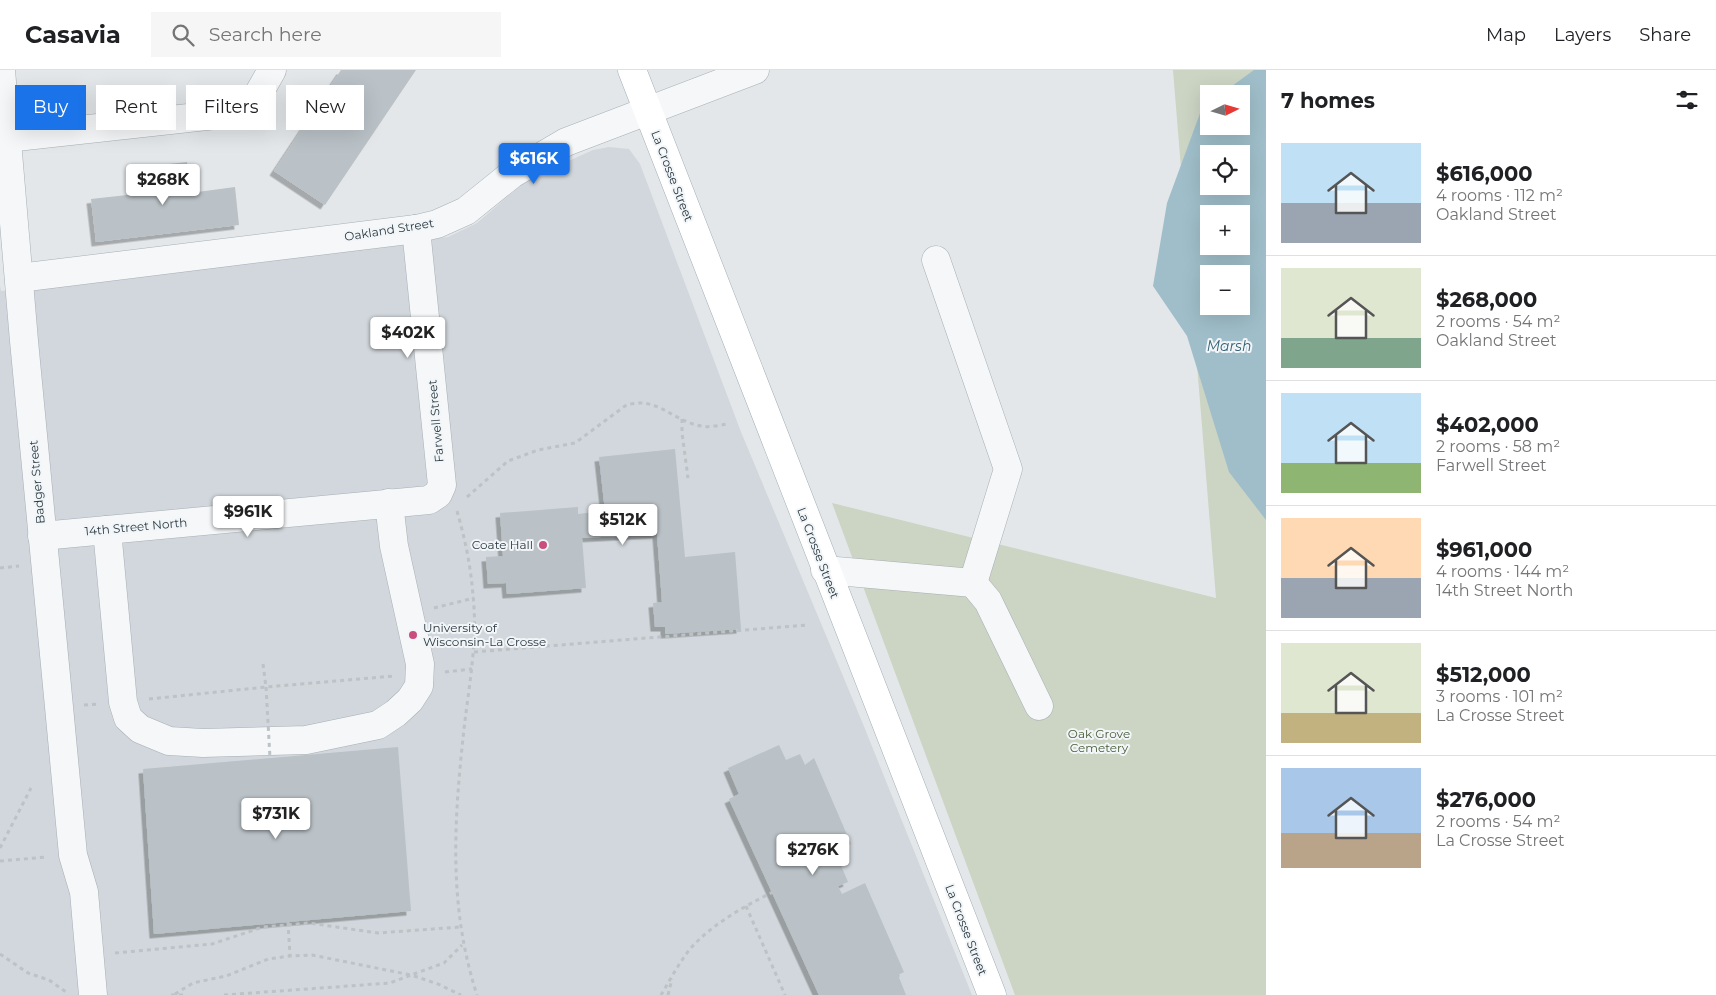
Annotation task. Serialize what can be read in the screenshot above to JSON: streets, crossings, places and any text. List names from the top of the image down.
{
  "streets": {
    "main road": ["La Crosse Street"],
    "street": [
      "Oakland Street",
      "Farwell Street",
      "Badger Street",
      "14th Street North"
    ]
  },
  "crossings": [
    ["La Crosse Street", "Oakland Street"],
    ["Oakland Street", "Farwell Street"],
    ["Oakland Street", "Badger Street"],
    ["Farwell Street", "14th Street North"],
    ["Badger Street", "14th Street North"]
  ],
  "water": ["Marsh"],
  "parks": ["Oak Grove Cemetery"],
  "places": ["Coate Hall", "University of Wisconsin-La Crosse"],
  "north": "right",
  "page": {
    "header": "Casavia",
    "search": "Search here",
    "nav": ["Map", "Layers", "Share"],
    "heading": "7 homes",
    "map_buttons": ["+", "−"],
    "chip": [
      "Buy",
      "Rent",
      "Filters",
      "New"
    ],
    "list": [
      {
        "name": "$616,000",
        "note": "4 rooms · 112 m² · Oakland Street"
      },
      {
        "name": "$268,000",
        "note": "2 rooms · 54 m² · Oakland Street"
      },
      {
        "name": "$402,000",
        "note": "2 rooms · 58 m² · Farwell Street"
      },
      {
        "name": "$961,000",
        "note": "4 rooms · 144 m² · 14th Street North"
      },
      {
        "name": "$512,000",
        "note": "3 rooms · 101 m² · La Crosse Street"
      },
      {
        "name": "$276,000",
        "note": "2 rooms · 54 m² · La Crosse Street"
      }
    ],
    "price": [
      "$616K",
      "$268K",
      "$402K",
      "$961K",
      "$512K",
      "$731K",
      "$276K"
    ]
  }
}
